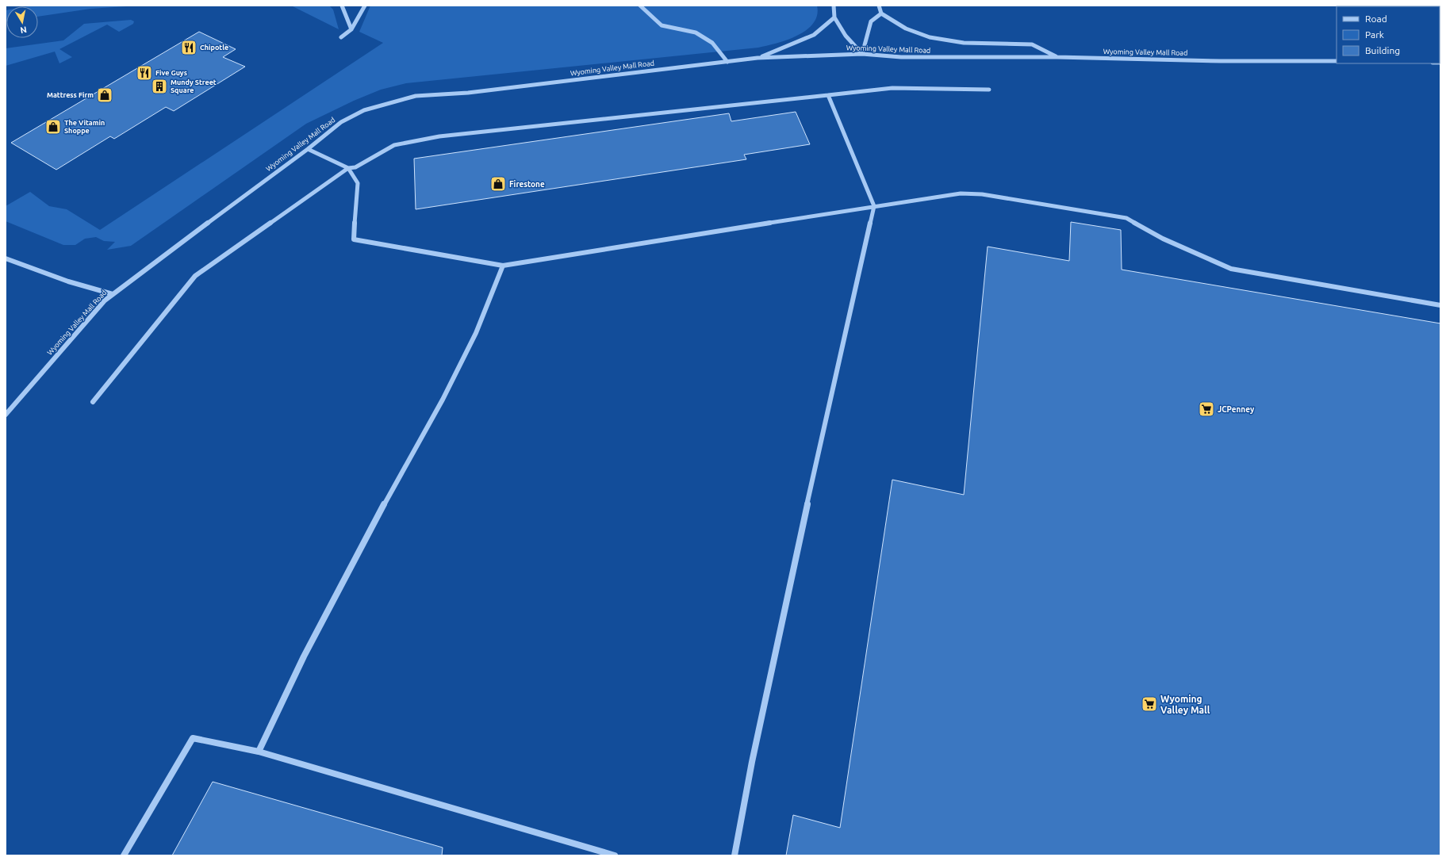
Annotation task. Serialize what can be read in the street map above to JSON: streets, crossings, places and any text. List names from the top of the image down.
{
  "streets": {
    "lane": ["Wyoming Valley Mall Road"]
  },
  "places": {
    "restaurant": ["Chipotle", "Five Guys"],
    "building": ["Mundy Street Square"],
    "shop": ["Mattress Firm", "The Vitamin Shoppe", "Firestone"],
    "supermarket": ["JCPenney", "Wyoming Valley Mall"]
  },
  "legend": ["Road", "Park", "Building"],
  "north": "bottom"
}
